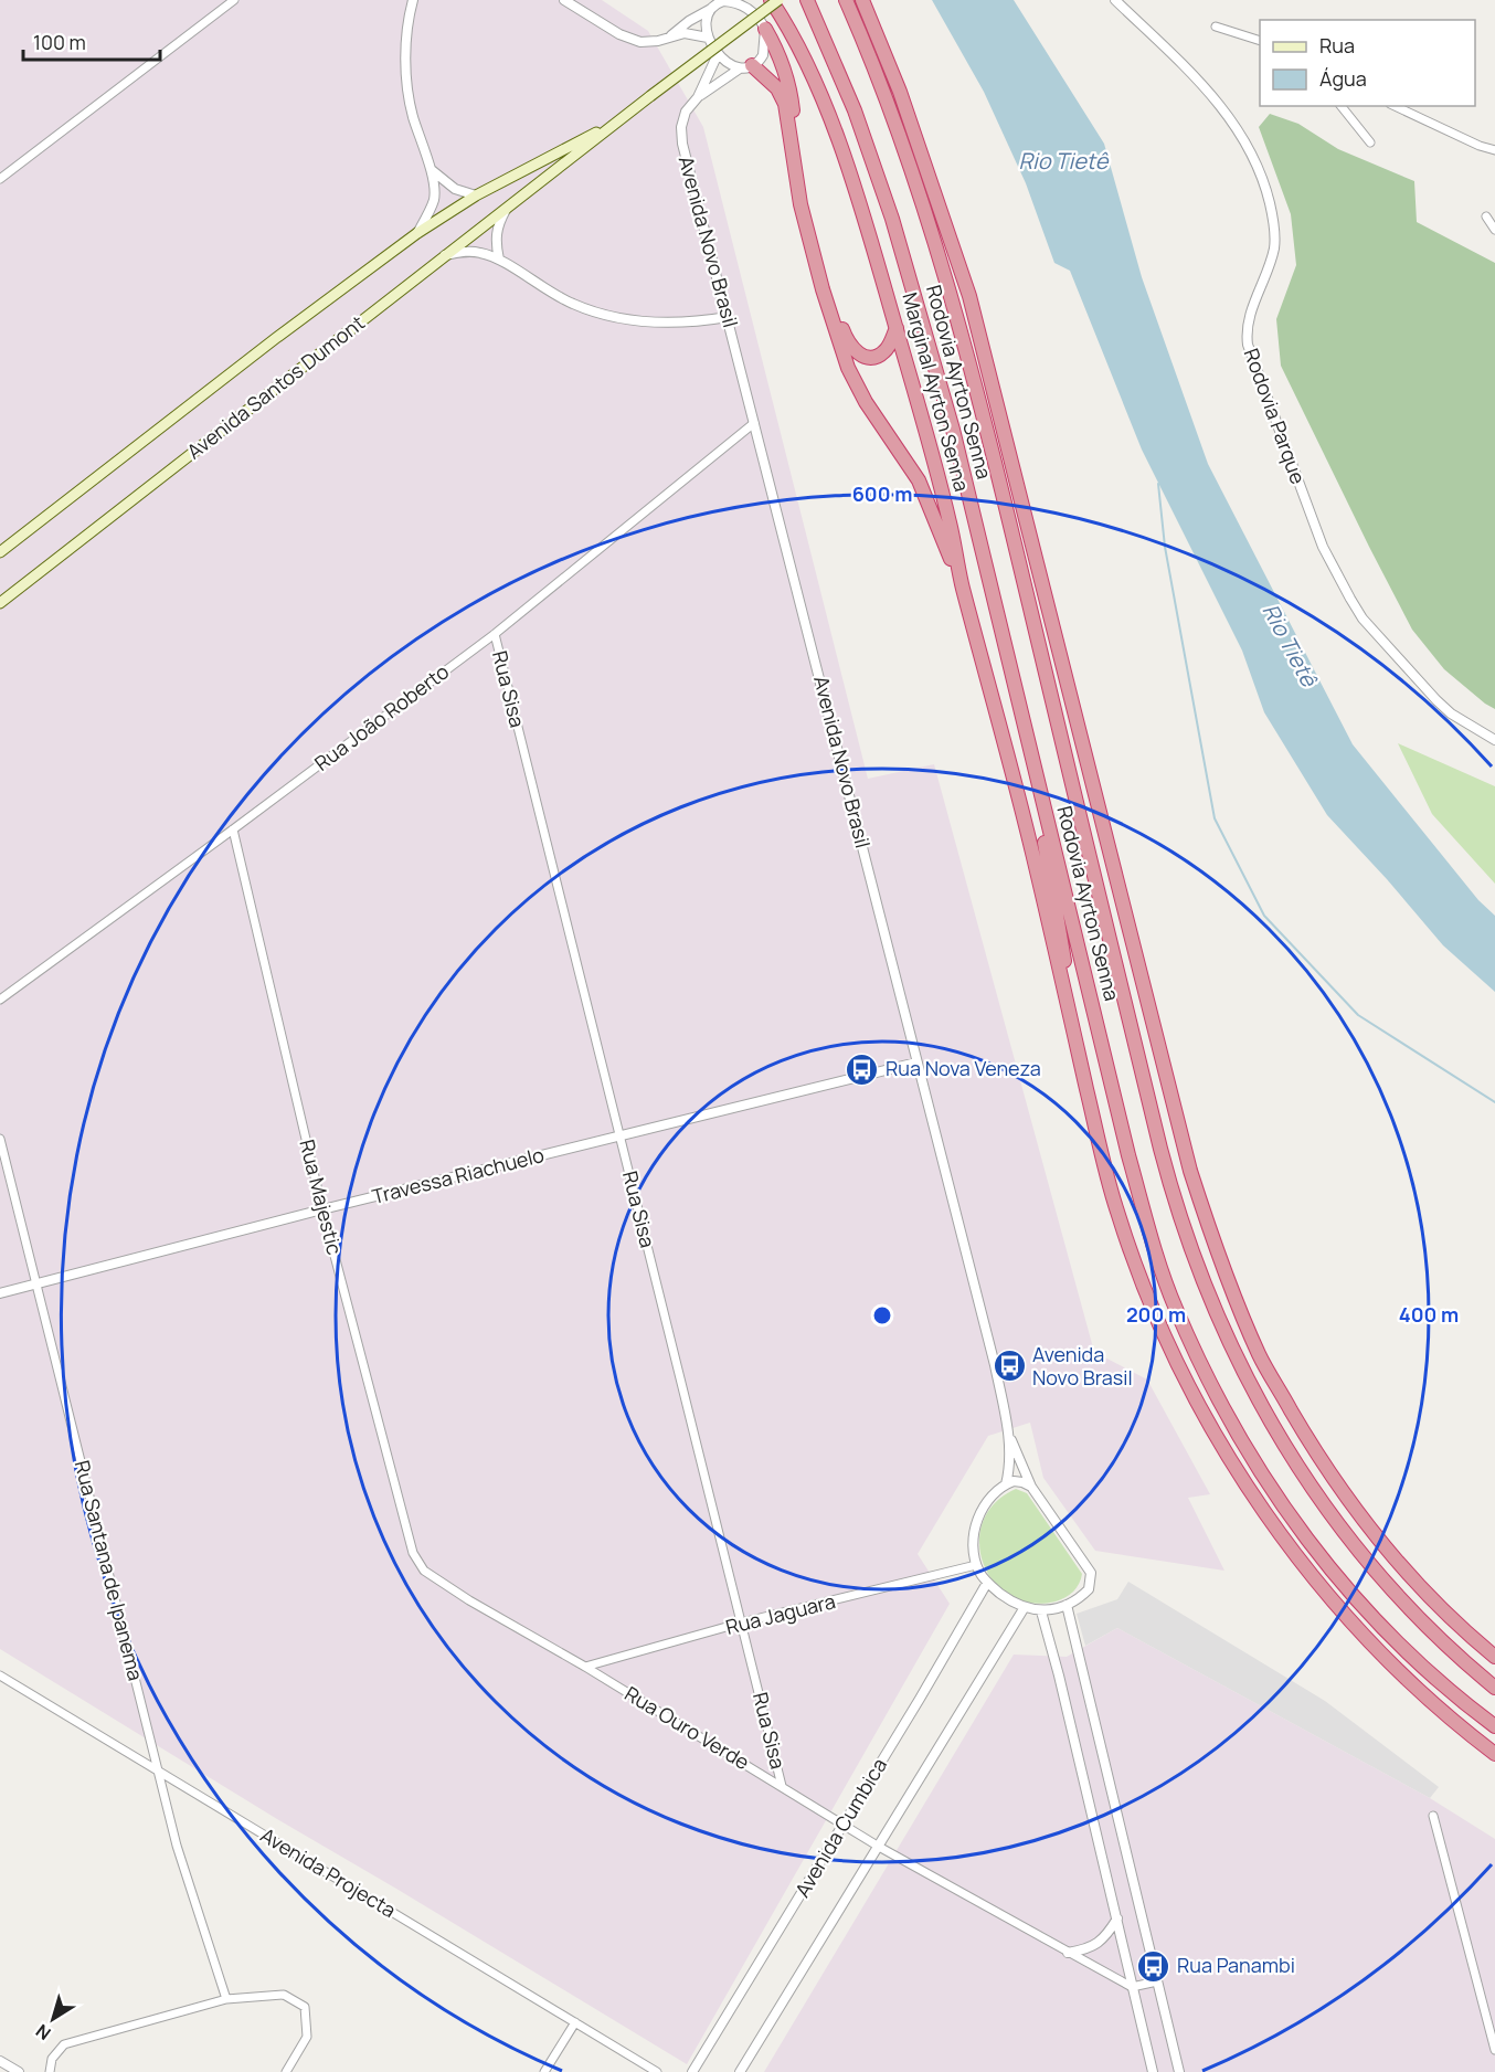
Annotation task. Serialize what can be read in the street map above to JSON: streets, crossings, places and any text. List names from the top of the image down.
{
  "streets": {
    "highway": ["Rodovia Ayrton Senna", "Marginal Ayrton Senna"],
    "main road": ["Avenida Santos Dumont"],
    "street": [
      "Avenida Novo Brasil",
      "Rodovia Parque",
      "Rua Sisa",
      "Rua João Roberto",
      "Travessa Riachuelo",
      "Rua Majestic",
      "Rua Santana de Ipanema",
      "Rua Jaguara",
      "Rua Ouro Verde",
      "Avenida Cumbica",
      "Avenida Projecta"
    ]
  },
  "crossings": [
    ["Avenida Novo Brasil", "Rua João Roberto"],
    ["Avenida Novo Brasil", "Travessa Riachuelo"],
    ["Avenida Novo Brasil", "Rua Jaguara"],
    ["Avenida Novo Brasil", "Avenida Cumbica"],
    ["Rua Sisa", "Rua João Roberto"],
    ["Rua Sisa", "Travessa Riachuelo"],
    ["Rua Sisa", "Rua Jaguara"],
    ["Rua Sisa", "Rua Ouro Verde"],
    ["Rua João Roberto", "Rua Majestic"],
    ["Travessa Riachuelo", "Rua Majestic"],
    ["Travessa Riachuelo", "Rua Santana de Ipanema"],
    ["Rua Majestic", "Rua Ouro Verde"],
    ["Rua Santana de Ipanema", "Avenida Projecta"],
    ["Rua Jaguara", "Rua Ouro Verde"],
    ["Rua Jaguara", "Avenida Cumbica"],
    ["Rua Ouro Verde", "Avenida Cumbica"]
  ],
  "water": ["Rio Tietê"],
  "places": {
    "bus stop": ["Rua Nova Veneza", "Avenida Novo Brasil", "Rua Panambi"]
  },
  "legend": ["Rua", "Água"],
  "scale_bar": "100 m",
  "north": "bottom left",
  "rings": ["600 m", "200 m", "400 m"]
}
